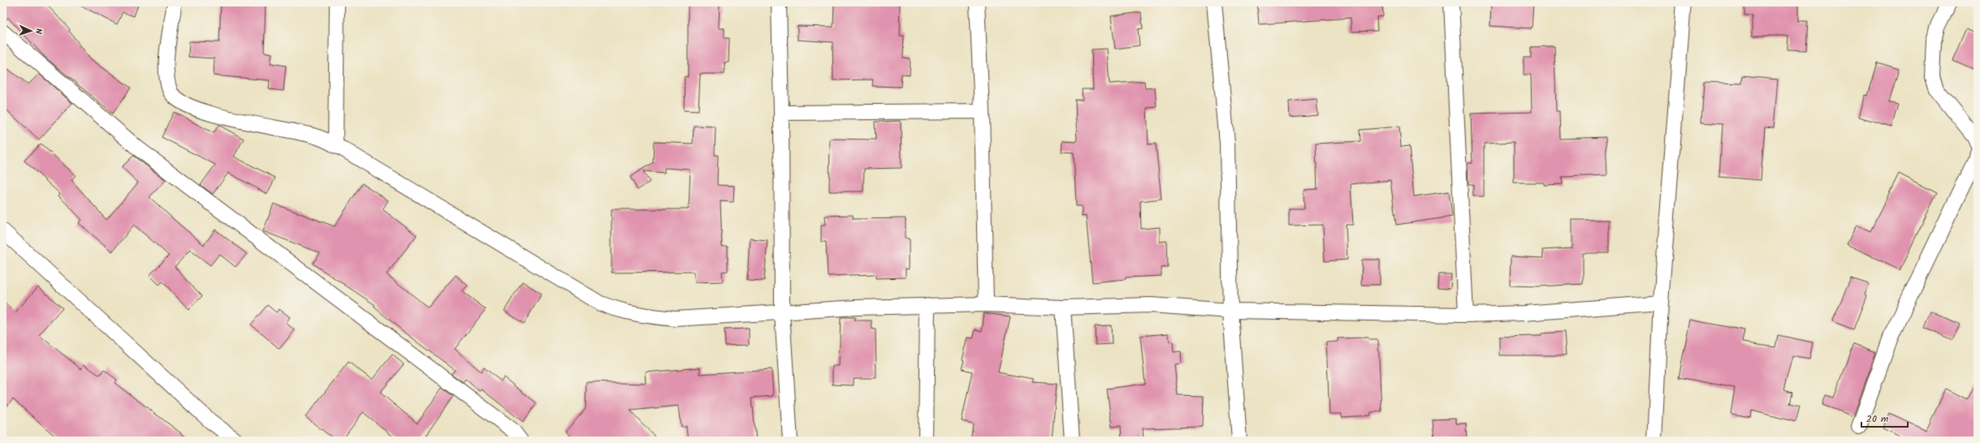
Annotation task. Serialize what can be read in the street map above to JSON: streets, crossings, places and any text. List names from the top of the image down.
{
  "scale_bar": "20 m",
  "north": "right"
}
